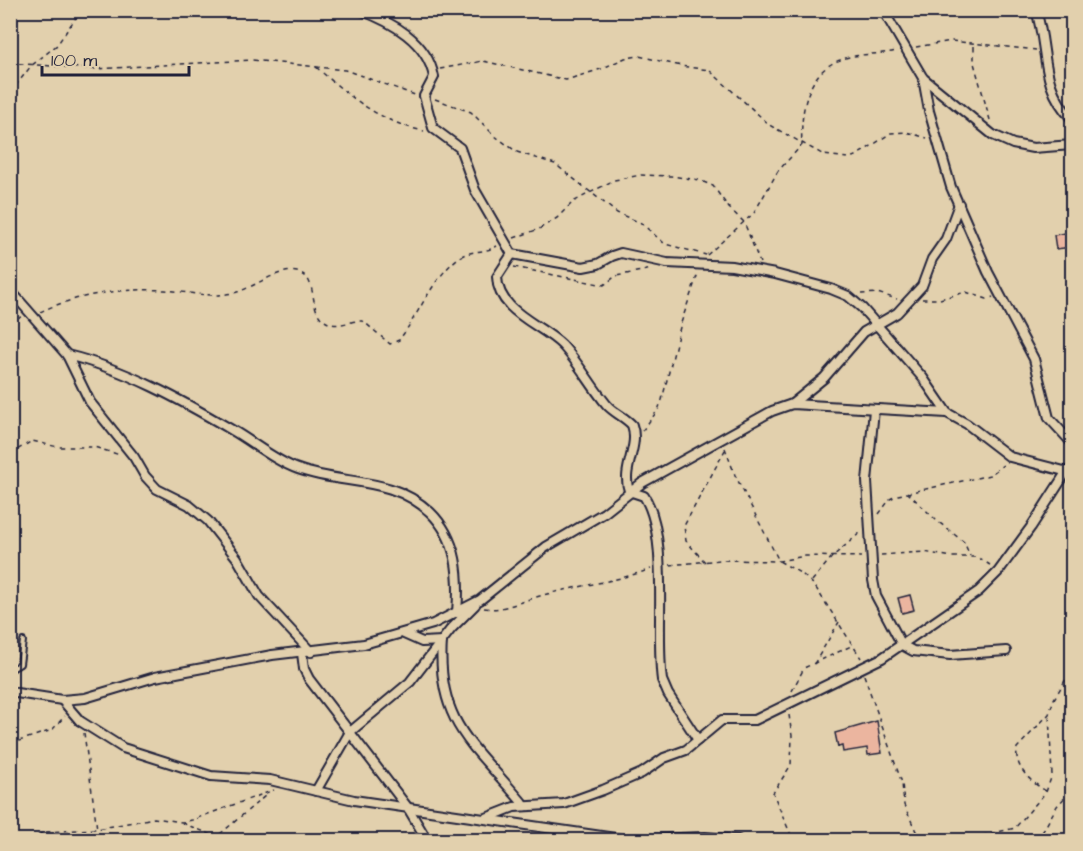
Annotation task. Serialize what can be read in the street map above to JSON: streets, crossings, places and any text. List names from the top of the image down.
{
  "scale_bar": "100 m"
}
